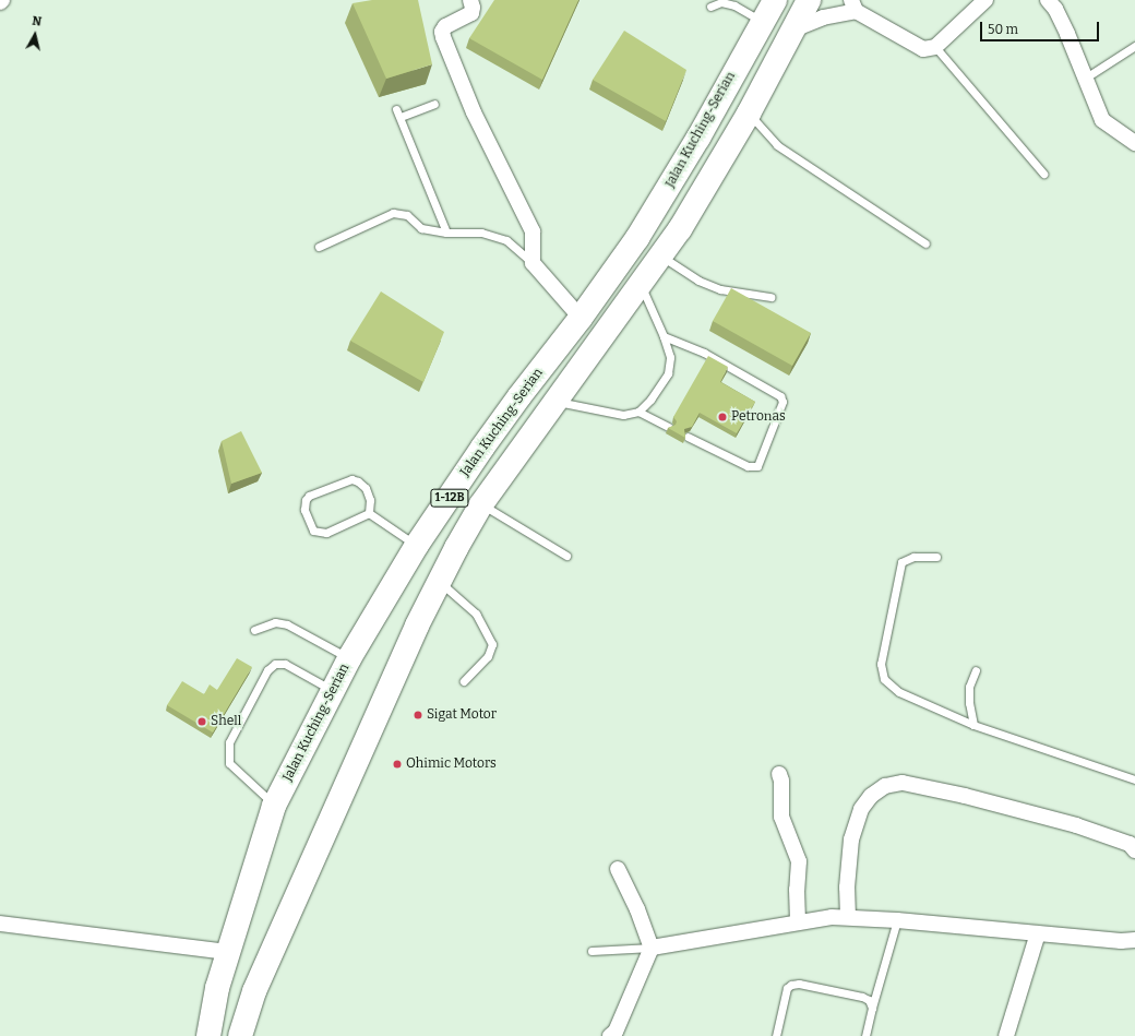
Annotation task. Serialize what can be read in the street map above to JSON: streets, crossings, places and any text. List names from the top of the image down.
{
  "streets": {
    "highway": ["Jalan Kuching-Serian", "1-12B"]
  },
  "places": [
    "Petronas",
    "Sigat Motor",
    "Shell",
    "Ohimic Motors"
  ],
  "scale_bar": "50 m",
  "north": "top"
}
